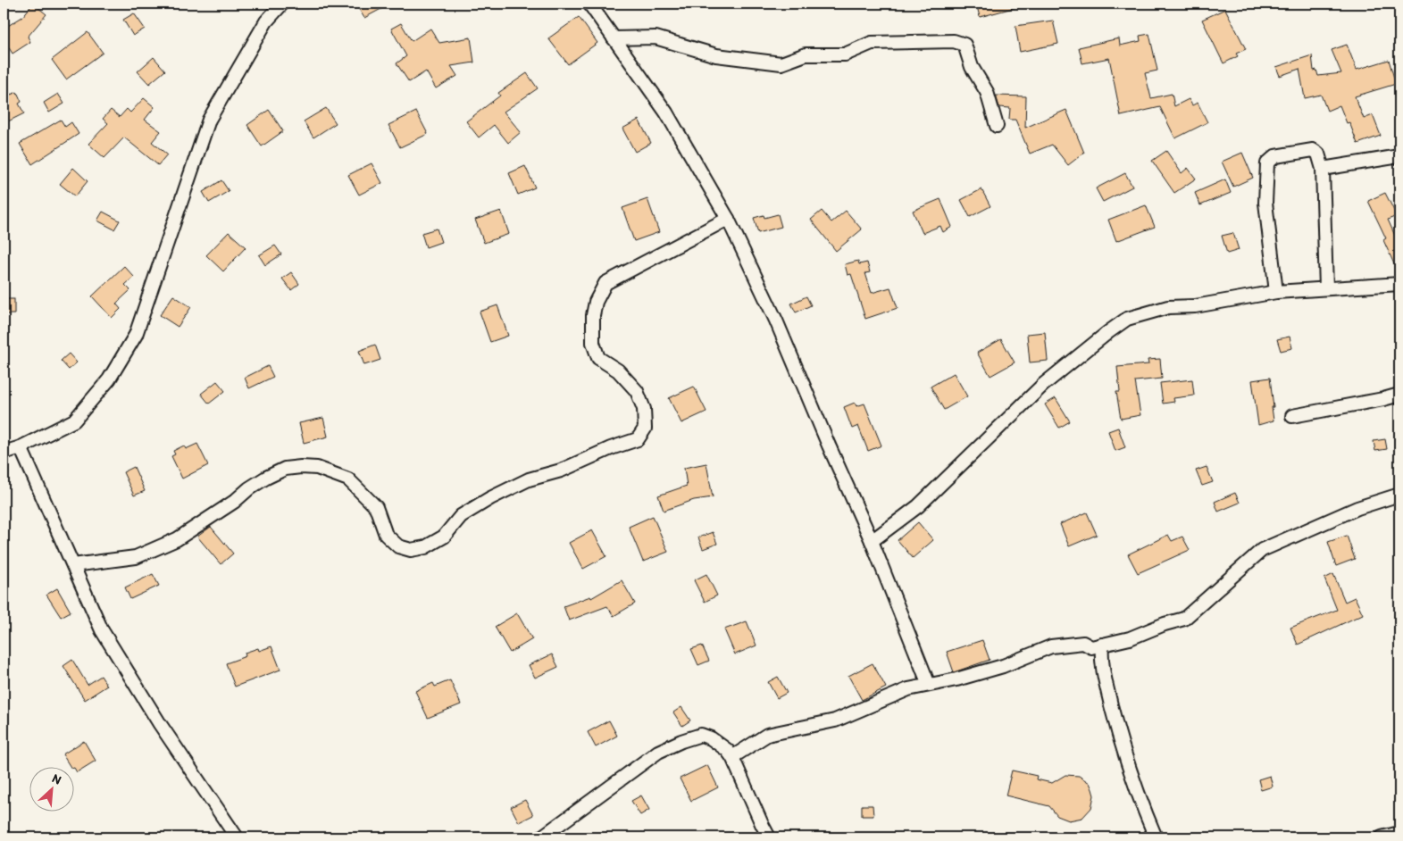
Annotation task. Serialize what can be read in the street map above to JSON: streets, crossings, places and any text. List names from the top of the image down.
{
  "north": "top right"
}
